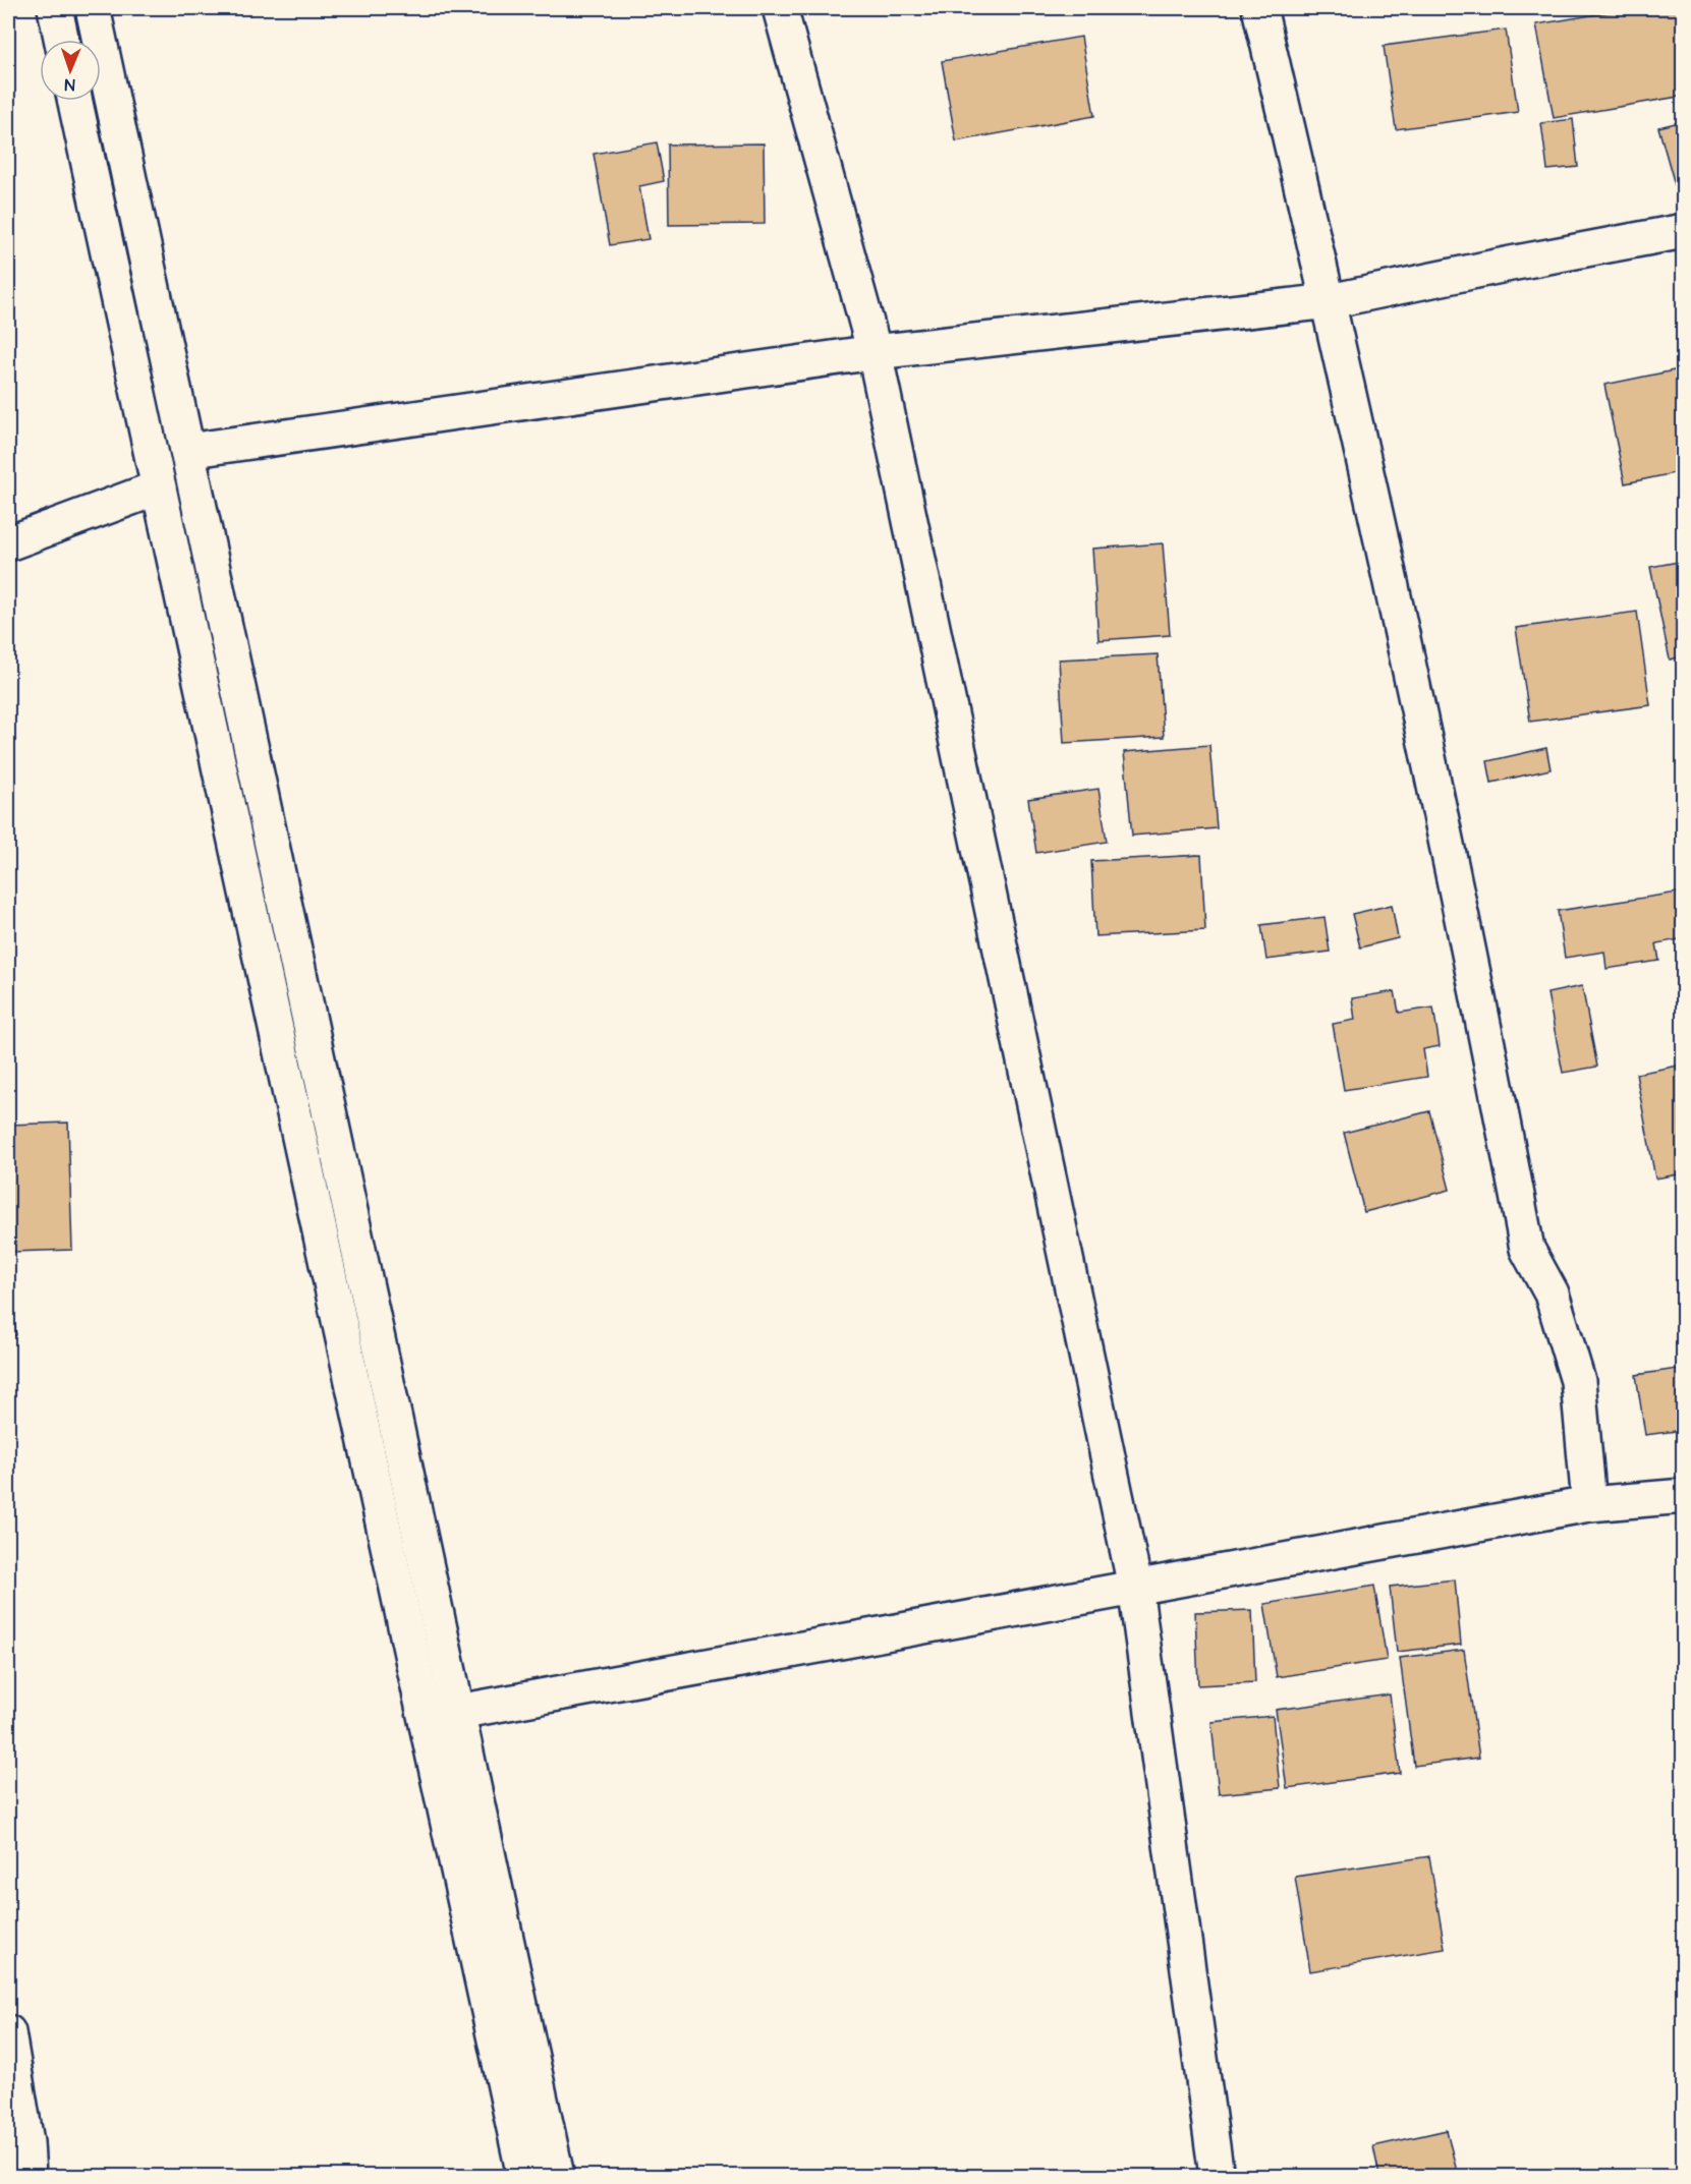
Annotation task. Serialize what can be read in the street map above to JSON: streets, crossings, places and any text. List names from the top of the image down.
{
  "north": "bottom"
}
